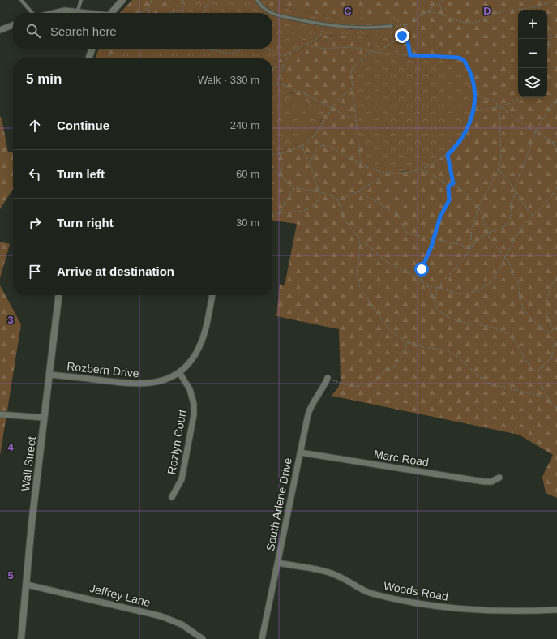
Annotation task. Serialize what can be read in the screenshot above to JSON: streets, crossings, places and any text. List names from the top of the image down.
{
  "streets": {
    "street": [
      "Rozbern Drive",
      "Rozlyn Court",
      "Marc Road",
      "Wall Street",
      "South Arlene Drive",
      "Woods Road",
      "Jeffrey Lane"
    ]
  },
  "crossings": [
    ["Rozbern Drive", "Rozlyn Court"],
    ["Rozbern Drive", "Wall Street"],
    ["Marc Road", "South Arlene Drive"],
    ["Wall Street", "Jeffrey Lane"],
    ["South Arlene Drive", "Woods Road"]
  ],
  "page": {
    "map_buttons": ["+", "−"],
    "search": "Search here",
    "heading": ["5 min", "Walk · 330 m"],
    "list": [
      ["Continue", "240 m"],
      ["Turn left", "60 m"],
      ["Turn right", "30 m"],
      "Arrive at destination"
    ]
  },
  "grid": {
    "columns": ["C", "D"],
    "rows": ["3", "4", "5"]
  }
}
